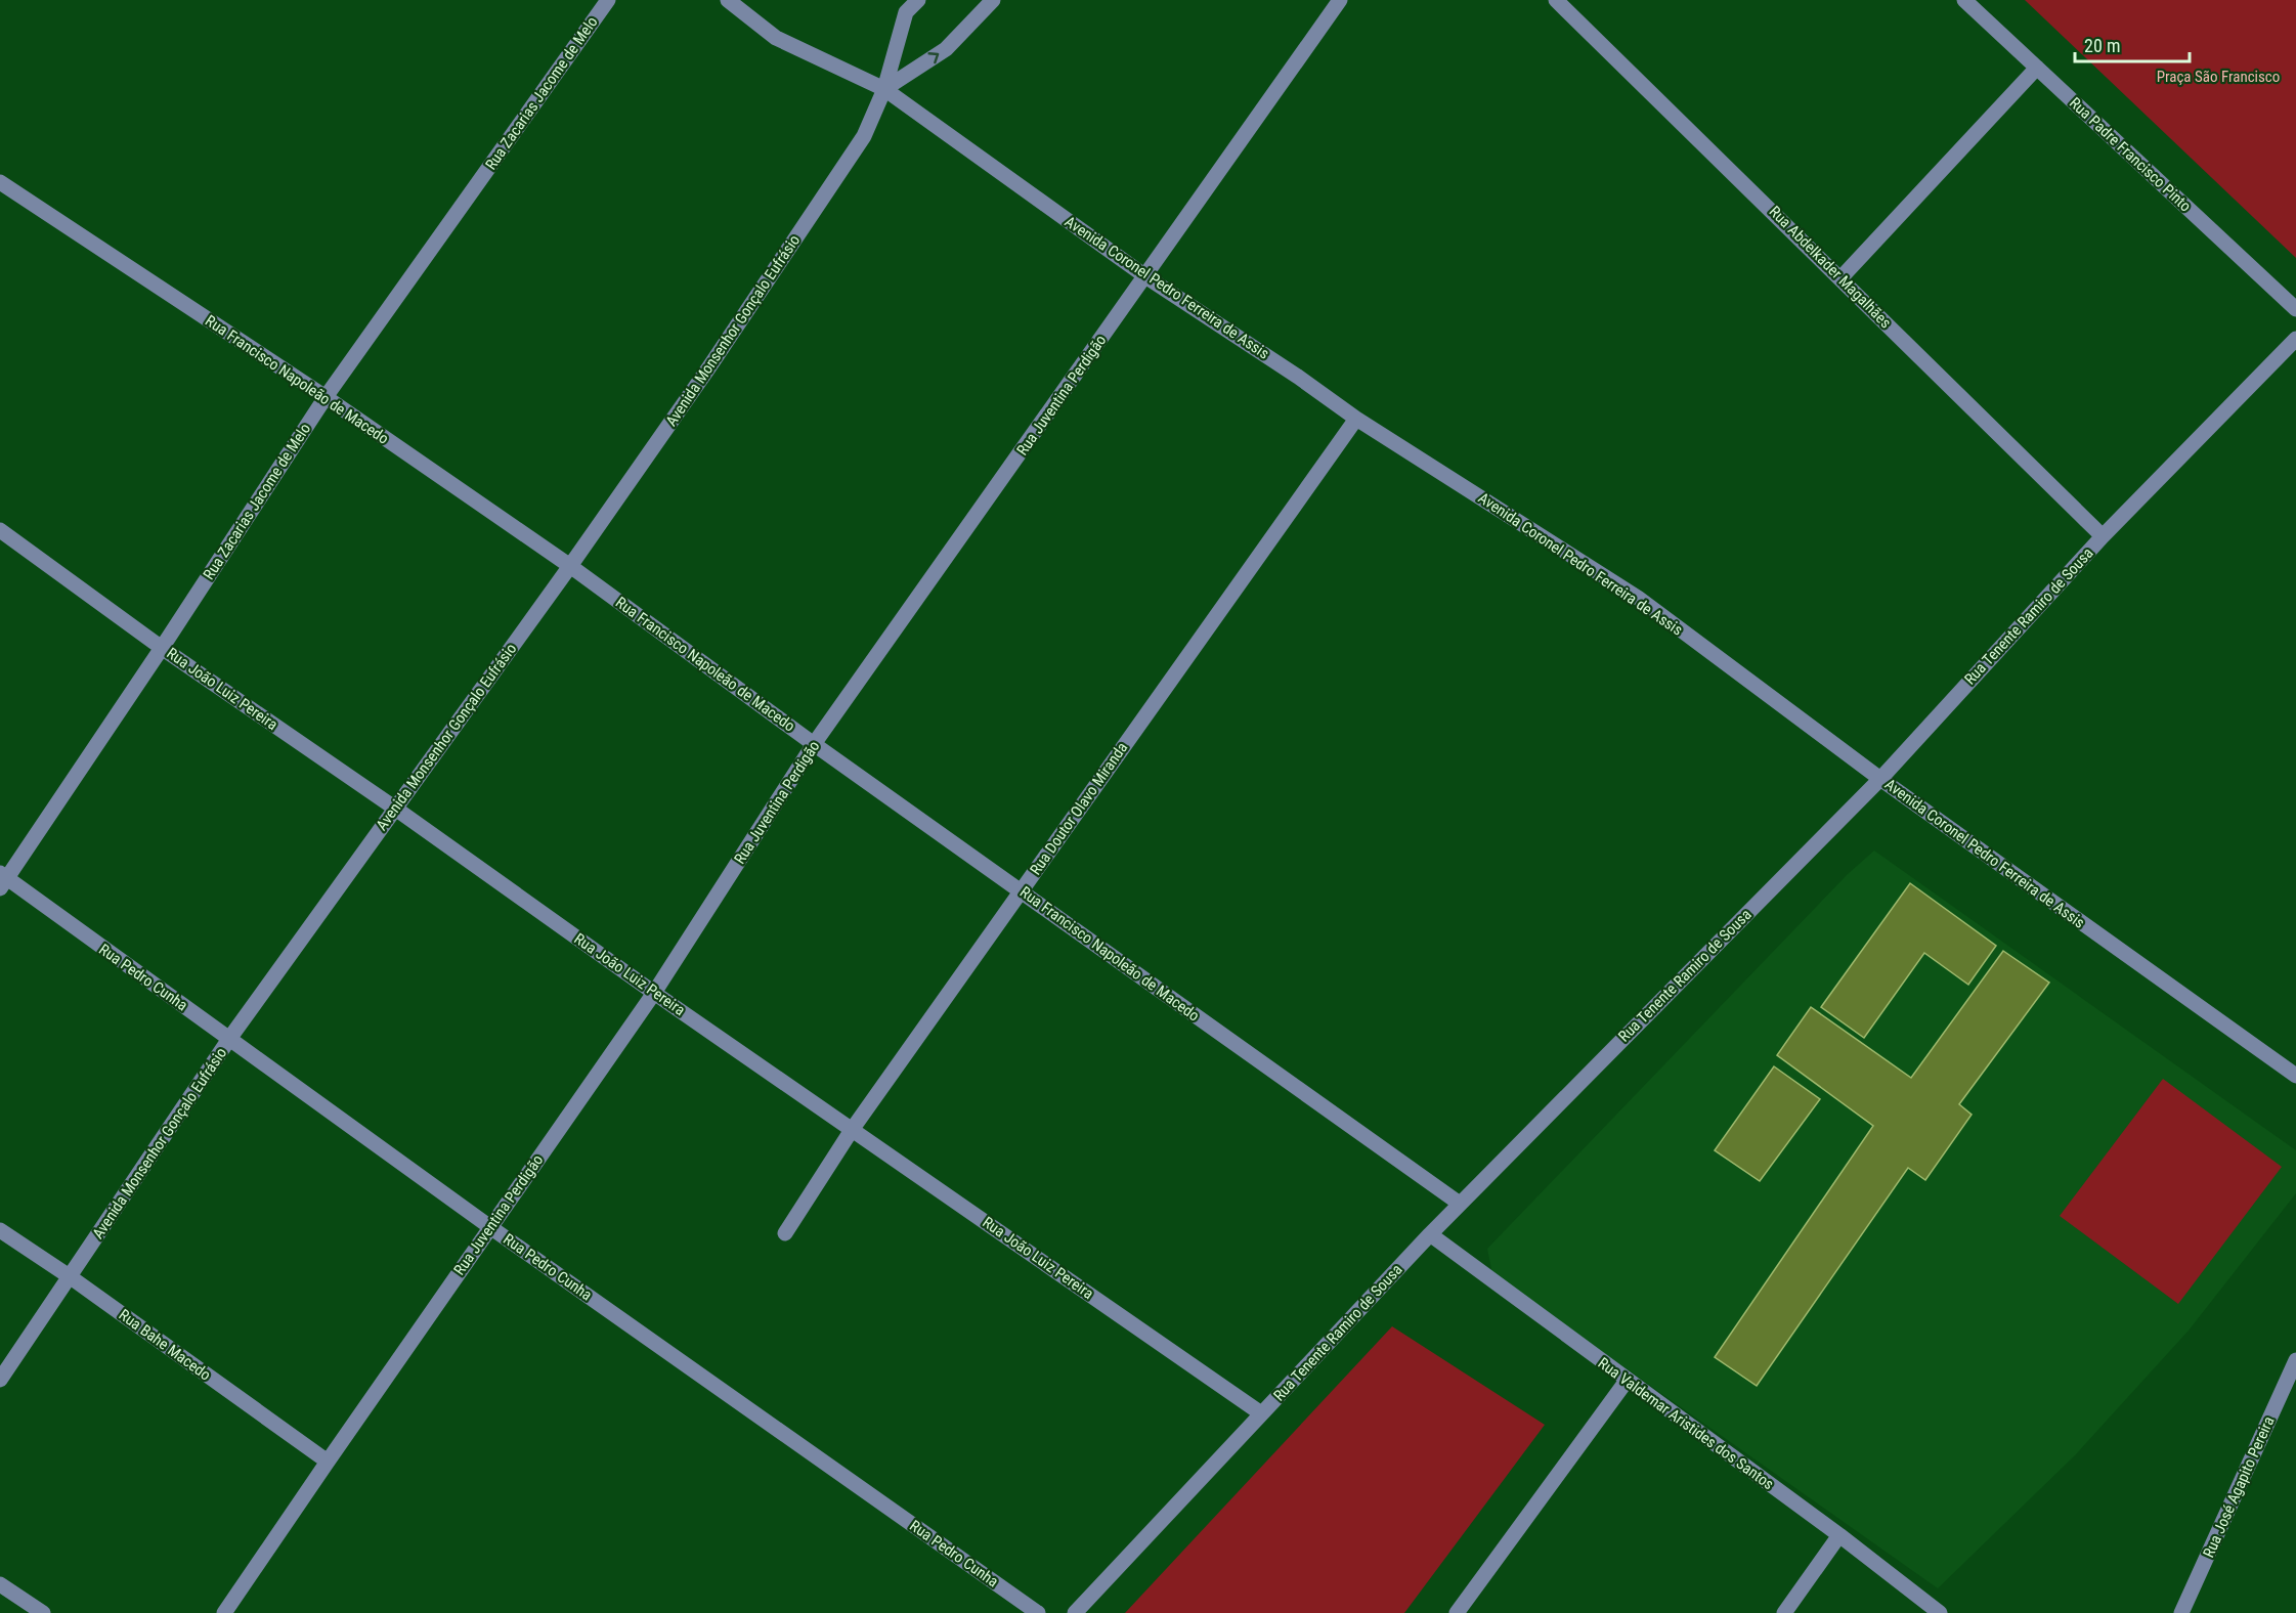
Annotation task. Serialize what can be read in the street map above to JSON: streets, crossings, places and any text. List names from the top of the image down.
{
  "streets": {
    "street": [
      "Rua Zacarias Jacome de Melo",
      "Rua Padre Francisco Pinto",
      "Rua Abdelkader Magalhães",
      "Avenida Coronel Pedro Ferreira de Assis",
      "Avenida Monsenhor Gonçalo Eufrásio",
      "Rua Francisco Napoleão de Macedo",
      "Rua Juventina Perdigão",
      "Rua Tenente Ramiro de Sousa",
      "Rua João Luiz Pereira",
      "Rua Doutor Olavo Miranda",
      "Rua Pedro Cunha",
      "Rua Bahe Macedo",
      "Rua Valdemar Aristides dos Santos",
      "Rua José Agapito Pereira"
    ]
  },
  "crossings": [
    ["Rua Zacarias Jacome de Melo", "Rua Francisco Napoleão de Macedo"],
    ["Rua Zacarias Jacome de Melo", "Rua João Luiz Pereira"],
    ["Rua Zacarias Jacome de Melo", "Rua Pedro Cunha"],
    ["Rua Abdelkader Magalhães", "Rua Tenente Ramiro de Sousa"],
    ["Avenida Coronel Pedro Ferreira de Assis", "Avenida Monsenhor Gonçalo Eufrásio"],
    ["Avenida Coronel Pedro Ferreira de Assis", "Rua Juventina Perdigão"],
    ["Avenida Coronel Pedro Ferreira de Assis", "Rua Tenente Ramiro de Sousa"],
    ["Avenida Coronel Pedro Ferreira de Assis", "Rua Doutor Olavo Miranda"],
    ["Avenida Monsenhor Gonçalo Eufrásio", "Rua Francisco Napoleão de Macedo"],
    ["Avenida Monsenhor Gonçalo Eufrásio", "Rua João Luiz Pereira"],
    ["Avenida Monsenhor Gonçalo Eufrásio", "Rua Pedro Cunha"],
    ["Avenida Monsenhor Gonçalo Eufrásio", "Rua Bahe Macedo"],
    ["Rua Francisco Napoleão de Macedo", "Rua Juventina Perdigão"],
    ["Rua Francisco Napoleão de Macedo", "Rua Tenente Ramiro de Sousa"],
    ["Rua Francisco Napoleão de Macedo", "Rua Doutor Olavo Miranda"],
    ["Rua Juventina Perdigão", "Rua João Luiz Pereira"],
    ["Rua Juventina Perdigão", "Rua Pedro Cunha"],
    ["Rua Juventina Perdigão", "Rua Bahe Macedo"],
    ["Rua Tenente Ramiro de Sousa", "Rua João Luiz Pereira"],
    ["Rua Tenente Ramiro de Sousa", "Rua Valdemar Aristides dos Santos"],
    ["Rua João Luiz Pereira", "Rua Doutor Olavo Miranda"]
  ],
  "parks": ["Praça São Francisco"],
  "scale_bar": "20 m"
}
